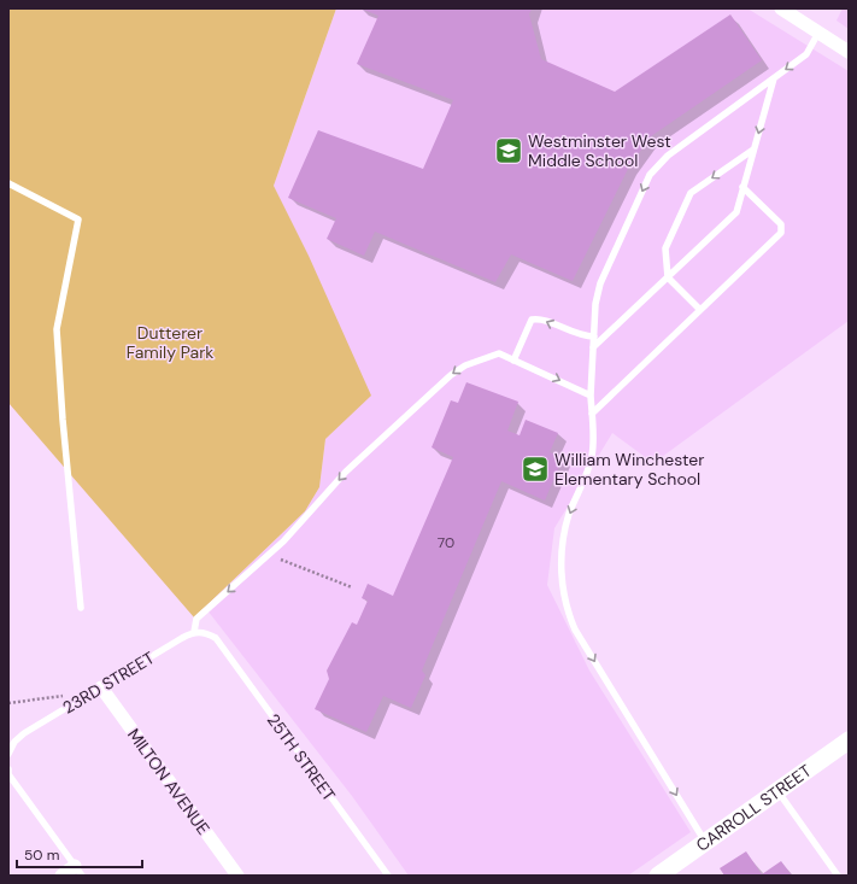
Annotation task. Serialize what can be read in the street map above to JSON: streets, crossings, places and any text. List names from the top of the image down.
{
  "streets": {
    "street": ["MILTON AVENUE", "CARROLL STREET"],
    "lane": ["23RD STREET", "25TH STREET"]
  },
  "crossings": [
    ["23RD STREET", "25TH STREET"],
    ["23RD STREET", "MILTON AVENUE"]
  ],
  "parks": ["Dutterer Family Park"],
  "places": {
    "school or university": ["Westminster West Middle School", "William Winchester Elementary School"]
  },
  "house_numbers": ["70"],
  "scale_bar": "50 m"
}
